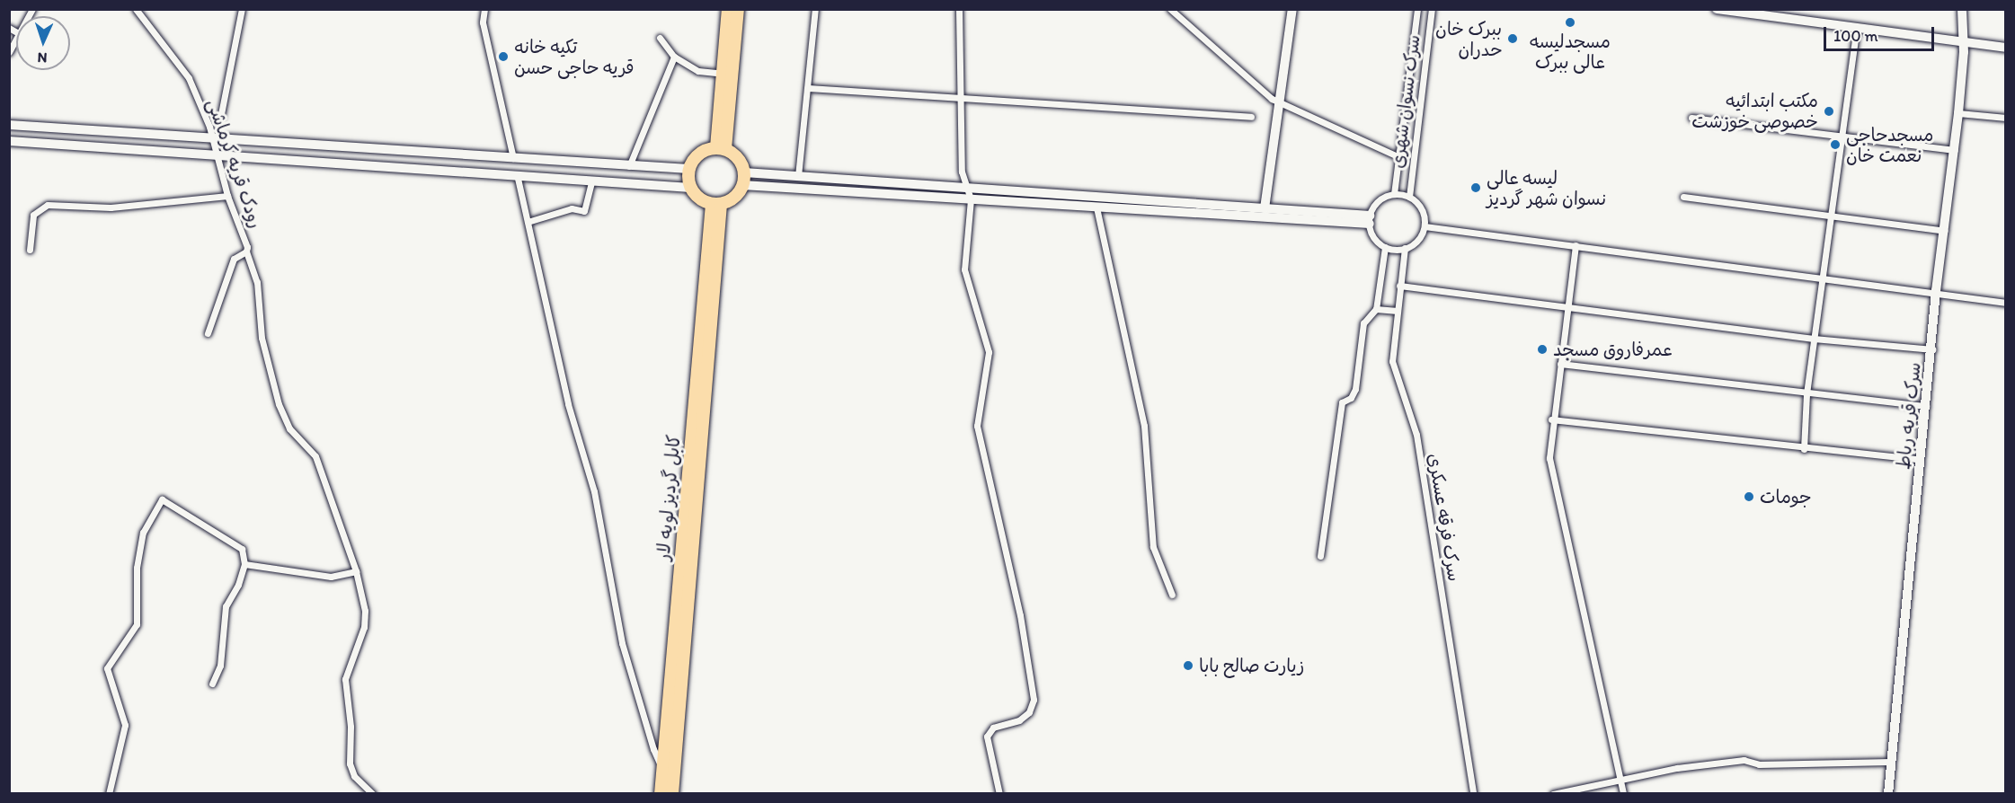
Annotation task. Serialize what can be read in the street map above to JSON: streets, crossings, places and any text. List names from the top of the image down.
{
  "streets": {
    "highway": ["کابل گردیز لویه لار"],
    "street": [
      "سرک نسوان شهری",
      "رودک قریه کرماشی",
      "سرک قریه رباط",
      "سرک فرقه عسکری"
    ]
  },
  "crossings": [
    ["سرک نسوان شهری", "سرک فرقه عسکری"]
  ],
  "places": [
    "مسجدلیسه عالی ببرک",
    "ببرک خان حدران",
    "تکیه خانه قریه حاجی حسن",
    "مکتب ابتدائیه خصوصی خوزشت",
    "مسجدحاجی نعمت خان",
    "لیسه عالی نسوان شهر گردیز",
    "عمرفاروق مسجد",
    "جومات",
    "زیارت صالح بابا"
  ],
  "scale_bar": "100 m",
  "north": "bottom"
}
